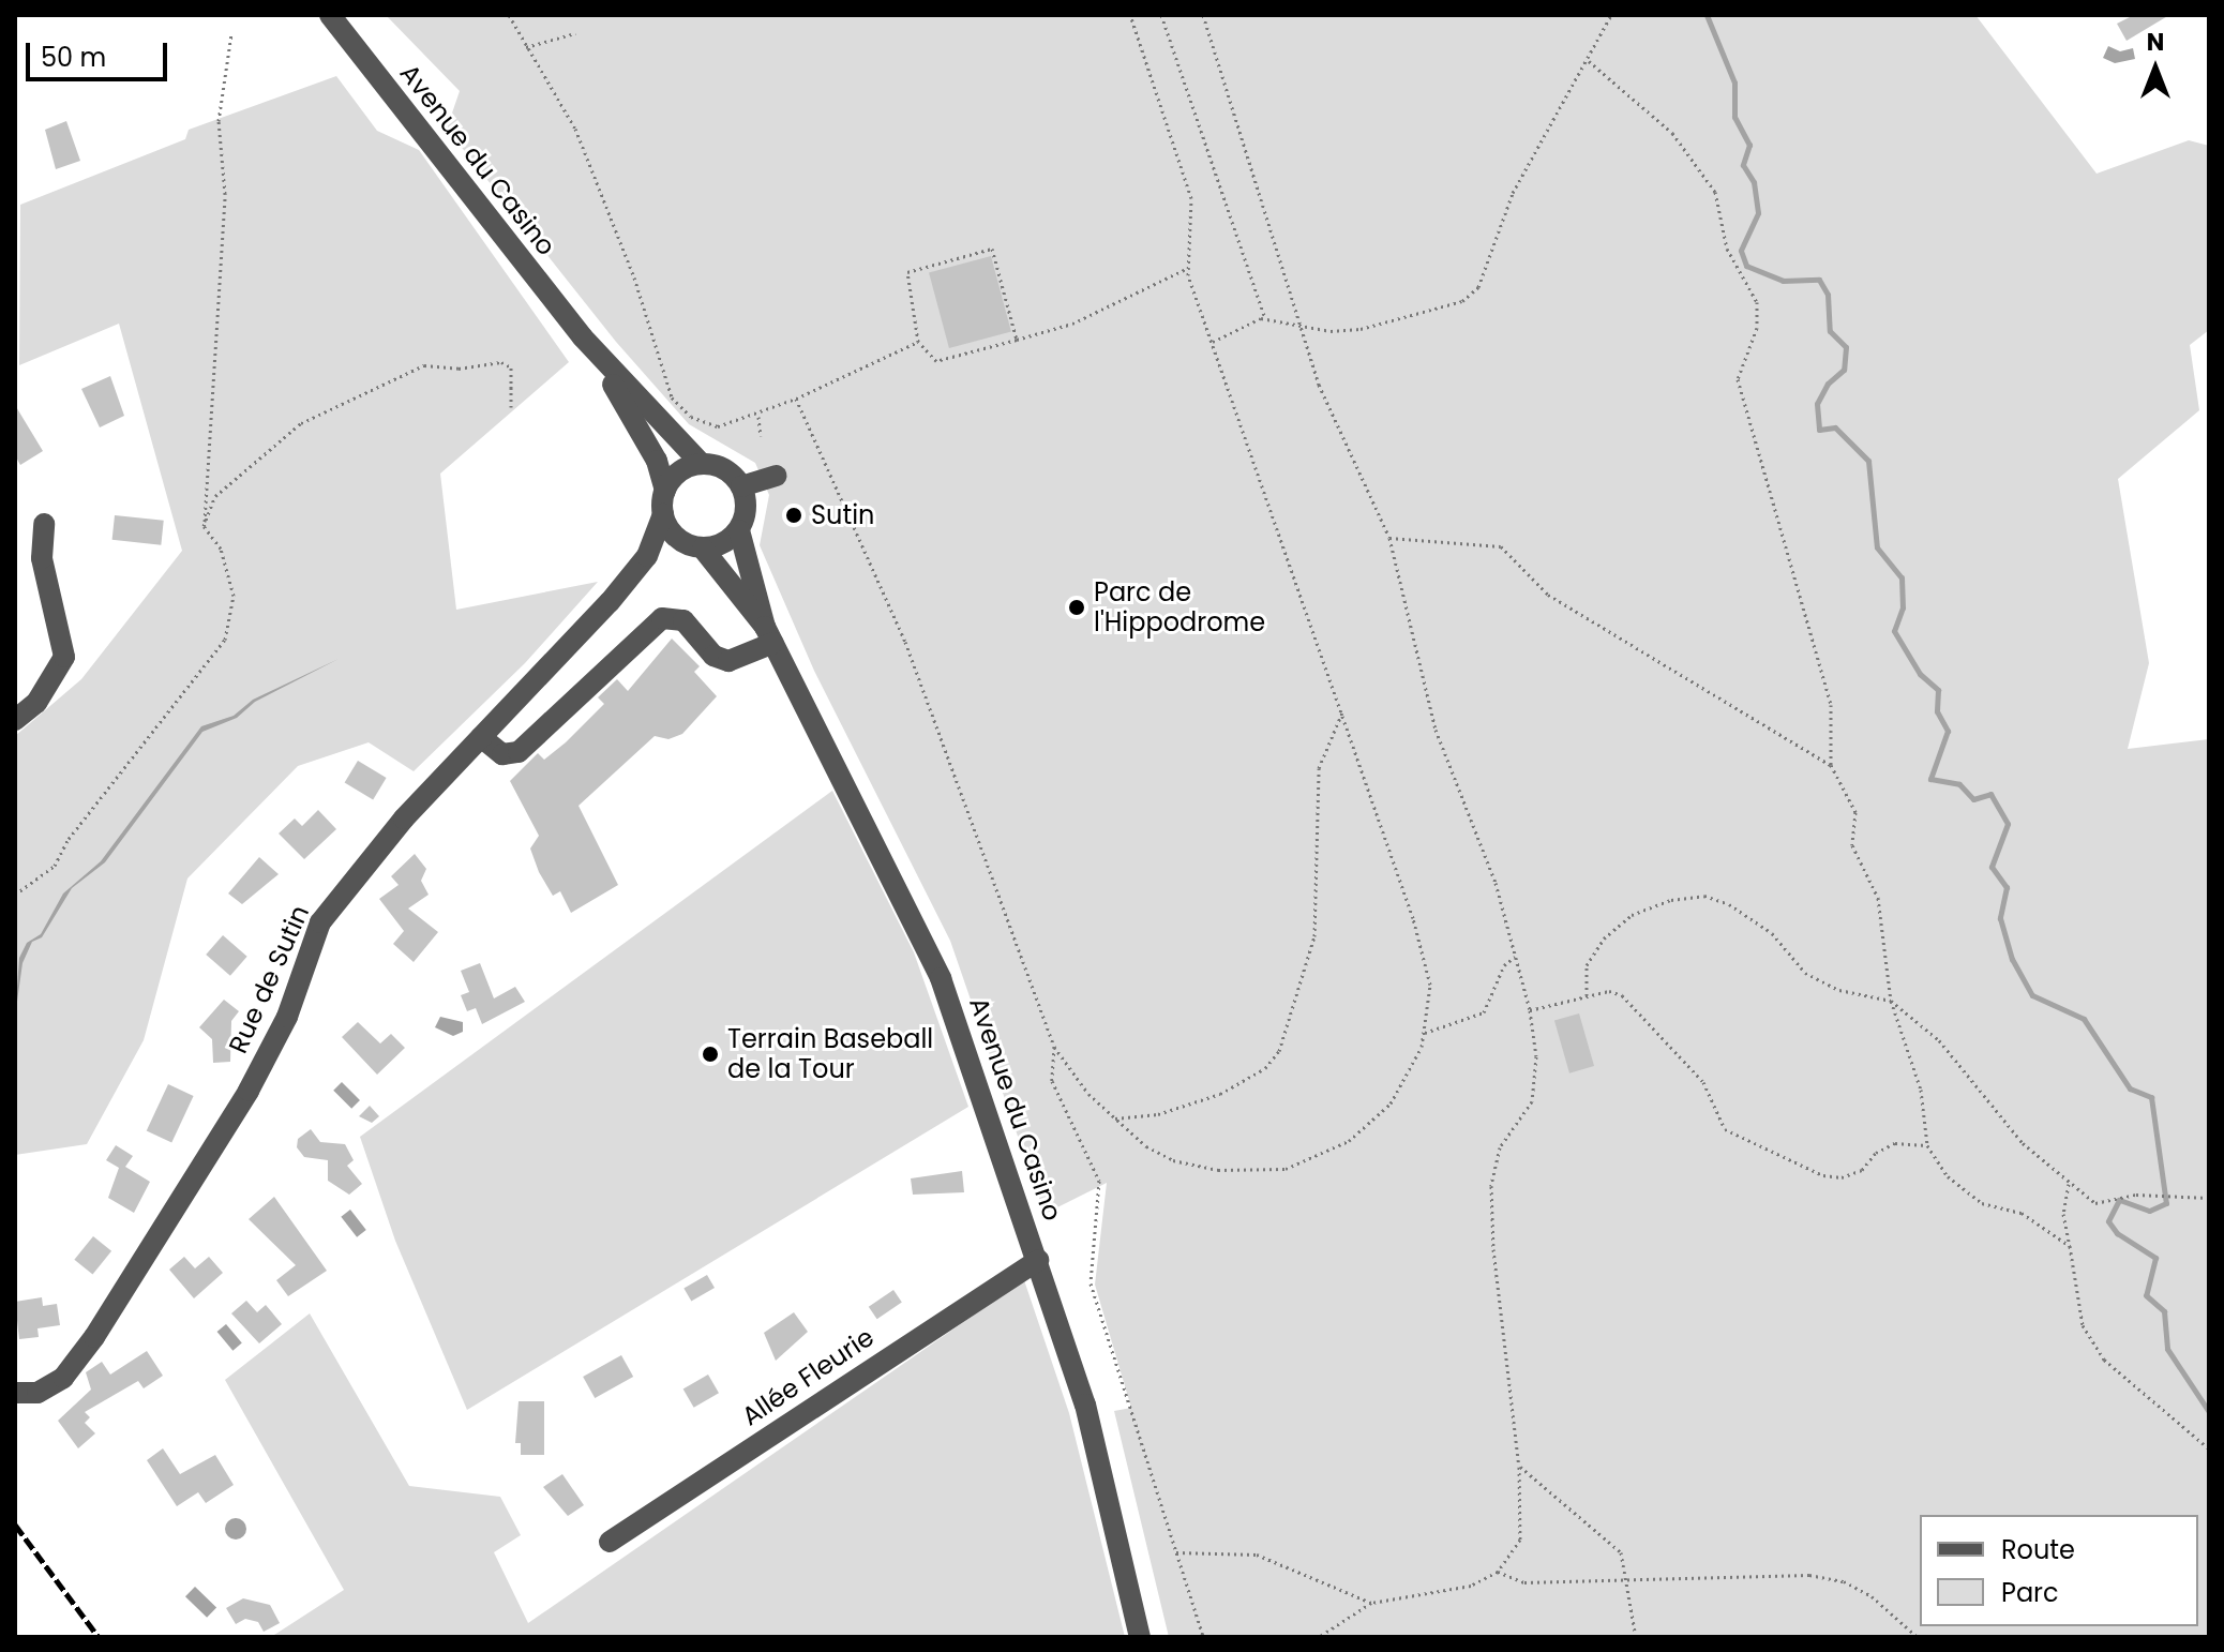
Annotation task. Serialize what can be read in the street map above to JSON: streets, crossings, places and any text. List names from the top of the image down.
{
  "streets": {
    "street": ["Avenue du Casino", "Rue de Sutin", "Allée Fleurie"]
  },
  "crossings": [
    ["Avenue du Casino", "Allée Fleurie"]
  ],
  "places": ["Sutin", "Parc de l'Hippodrome", "Terrain Baseball de la Tour"],
  "legend": ["Route", "Parc"],
  "scale_bar": "50 m",
  "north": "top"
}
